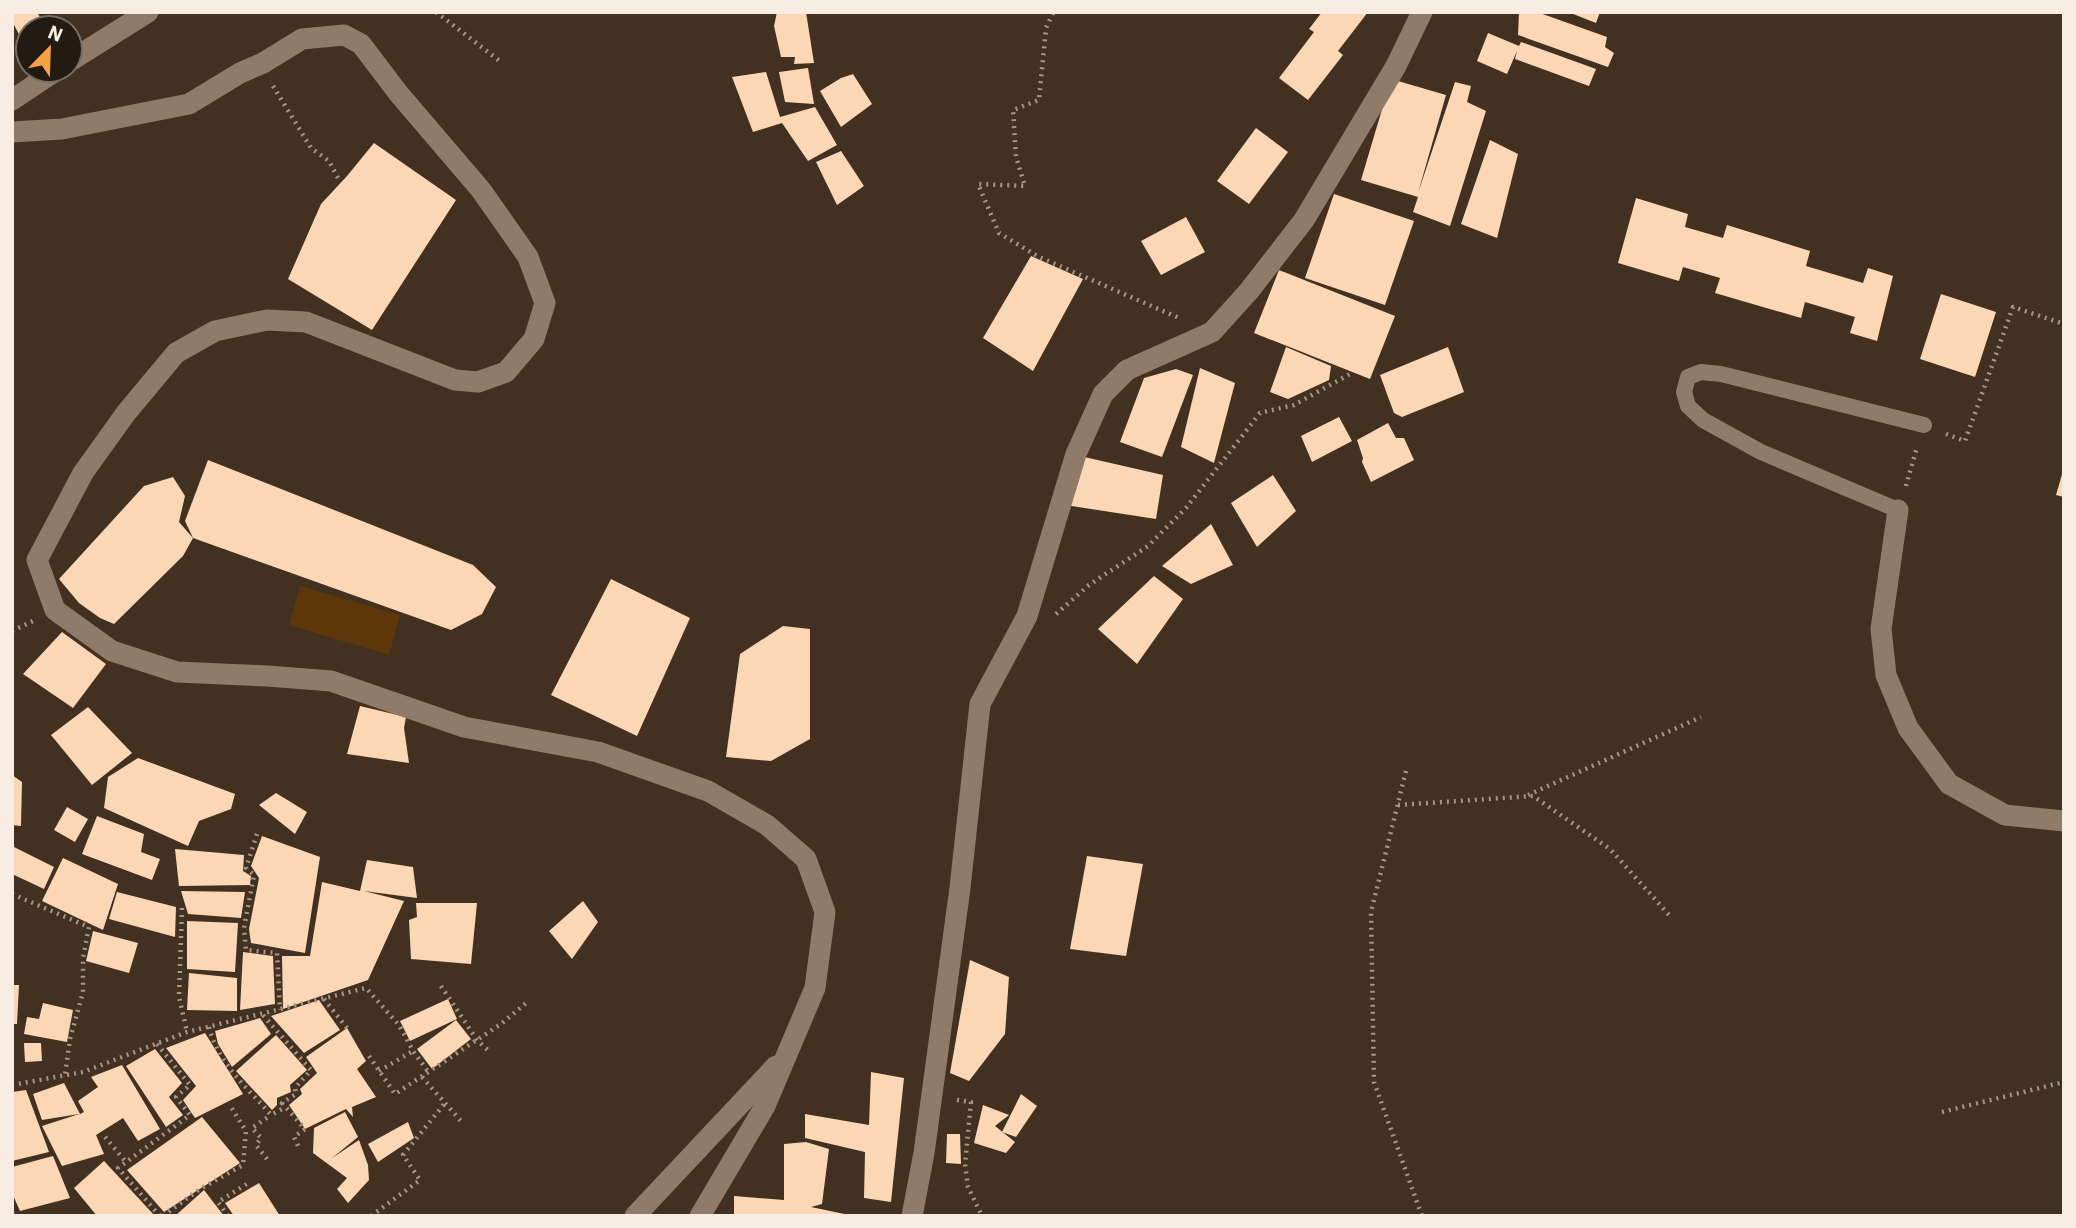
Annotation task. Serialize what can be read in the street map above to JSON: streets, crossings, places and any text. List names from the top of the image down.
{
  "north": "top right"
}
